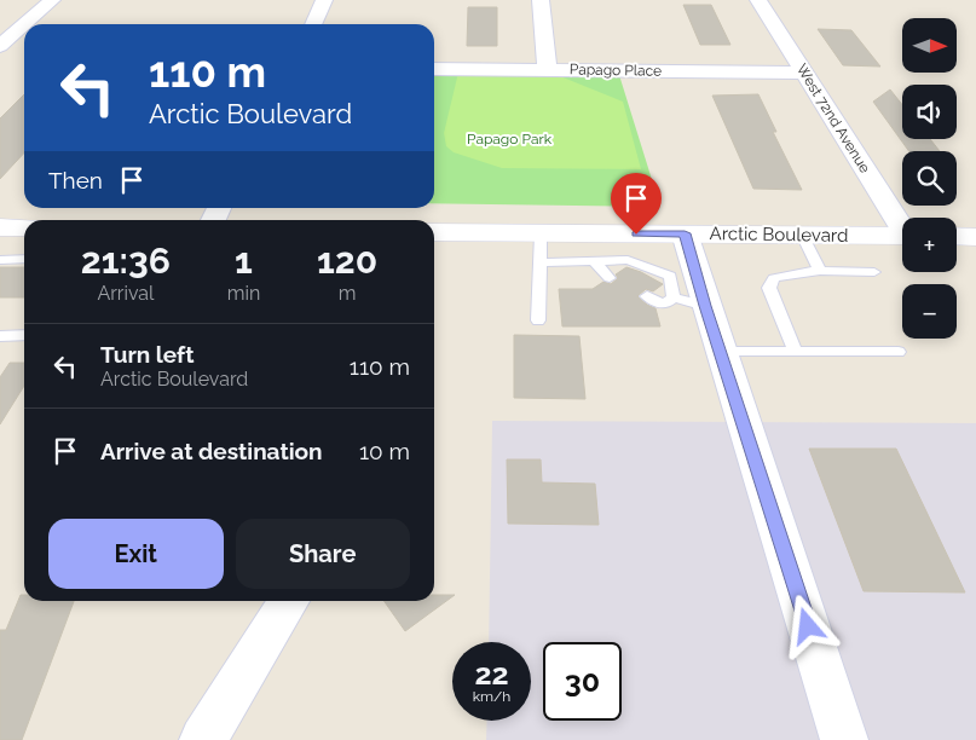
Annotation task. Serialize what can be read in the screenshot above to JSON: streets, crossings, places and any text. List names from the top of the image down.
{
  "streets": {
    "main road": ["Arctic Boulevard"],
    "street": ["Papago Place", "West 72nd Avenue"]
  },
  "crossings": [
    ["Papago Place", "West 72nd Avenue"]
  ],
  "parks": ["Papago Park"],
  "north": "right",
  "page": {
    "map_buttons": ["+", "−"],
    "turn": ["110 m", "Arctic Boulevard"],
    "then": "Then",
    "eta": [
      "21:36",
      "Arrival",
      "1",
      "min",
      "120",
      "m"
    ],
    "list": [
      {
        "name": "Turn left",
        "note": "Arctic Boulevard",
        "value": "110 m"
      },
      {
        "name": "Arrive at destination",
        "value": "10 m"
      }
    ],
    "buttons": ["Exit", "Share"],
    "speed": "22 km/h",
    "limit": "30"
  }
}
